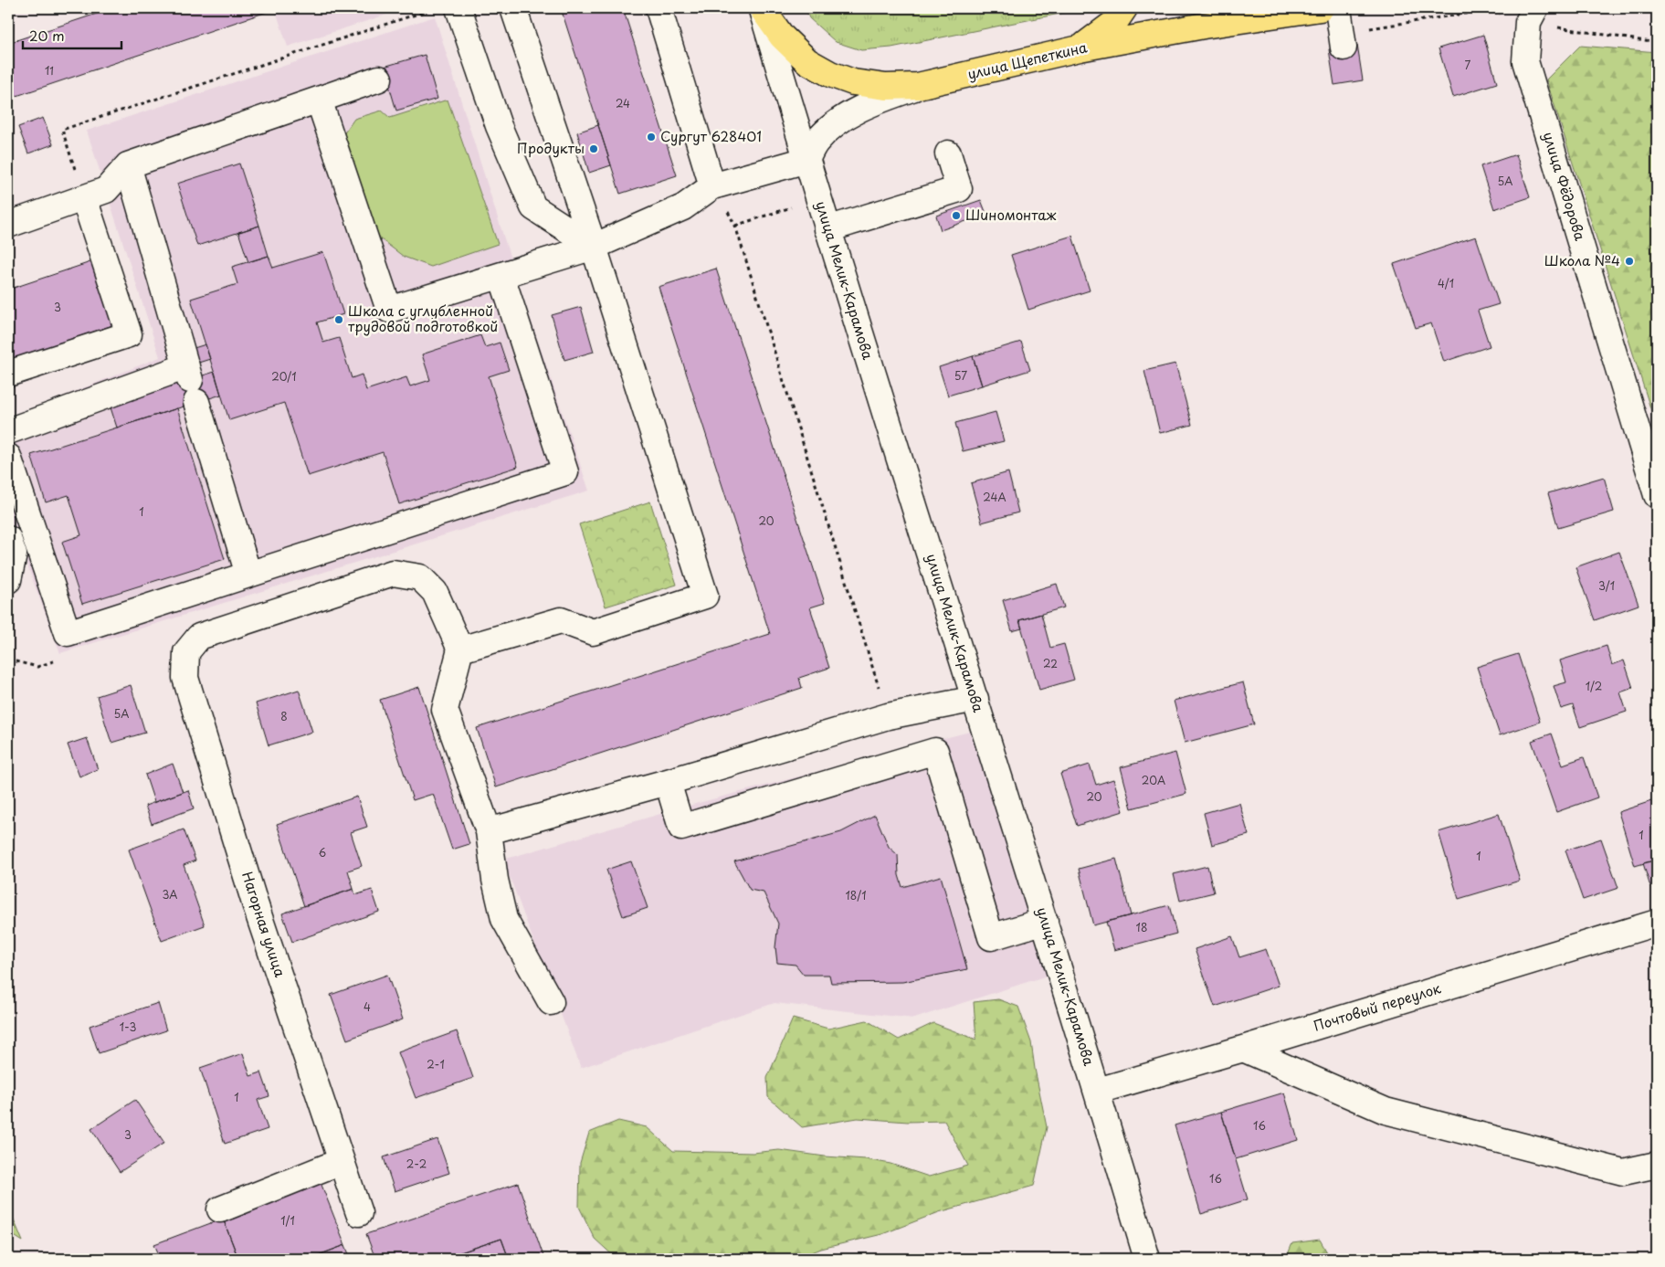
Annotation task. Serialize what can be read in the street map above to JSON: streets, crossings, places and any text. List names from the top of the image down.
{
  "streets": {
    "main road": ["улица Щепеткина"],
    "street": [
      "улица Фёдорова",
      "улица Мелик-Карамова",
      "Нагорная улица",
      "Почтовый переулок"
    ]
  },
  "crossings": [
    ["улица Щепеткина", "улица Мелик-Карамова"],
    ["улица Мелик-Карамова", "Почтовый переулок"]
  ],
  "places": [
    "Сургут 628401",
    "Продукты",
    "Шиномонтаж",
    "Школа №4",
    "Школа с углубленной трудовой подготовкой"
  ],
  "house_numbers": [
    "7",
    "11",
    "24",
    "5А",
    "4/1",
    "3",
    "57",
    "20/1",
    "24А",
    "1",
    "20",
    "3/1",
    "22",
    "1/2",
    "5А",
    "8",
    "20А",
    "20",
    "1",
    "6",
    "1",
    "3А",
    "18/1",
    "18",
    "4",
    "1-3",
    "2-1",
    "1",
    "16",
    "3",
    "2-2",
    "16",
    "1/1"
  ],
  "scale_bar": "20 m"
}
